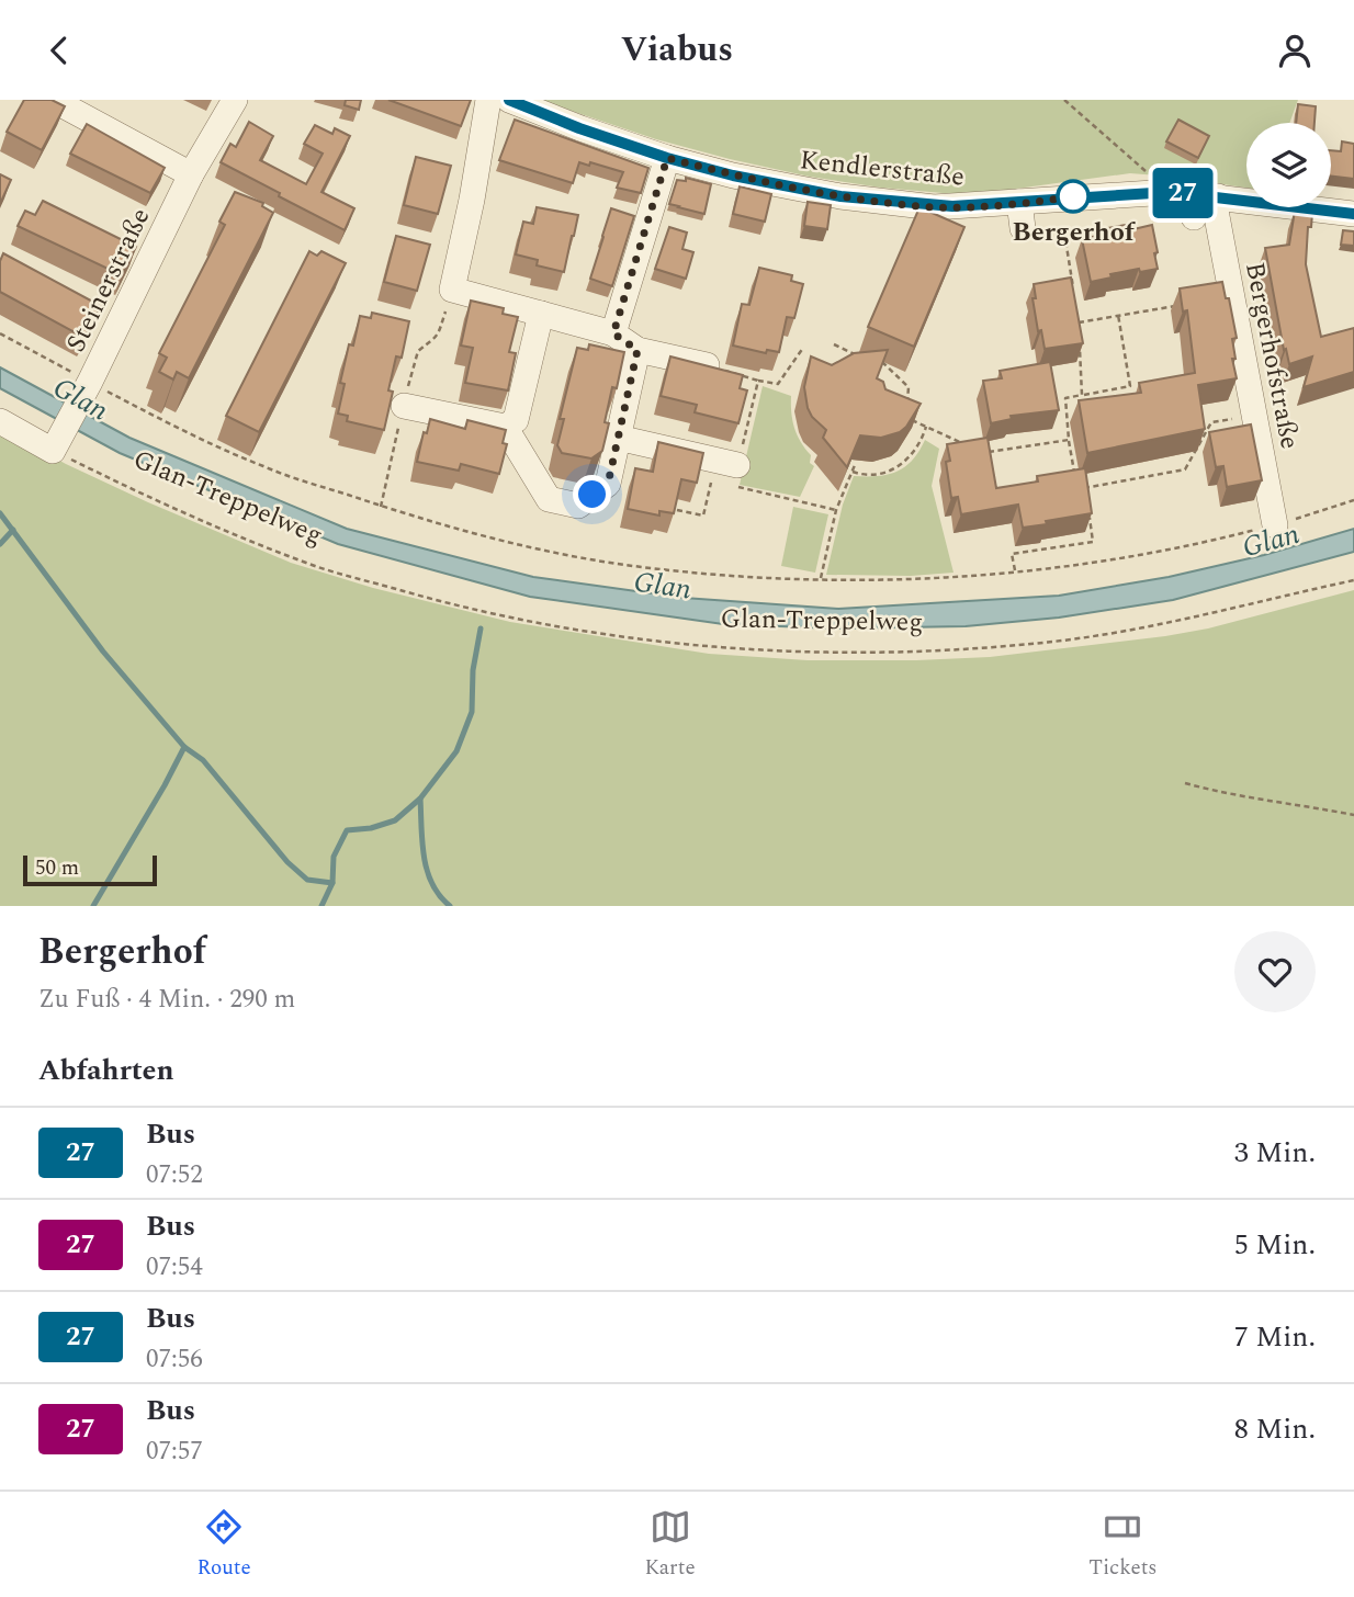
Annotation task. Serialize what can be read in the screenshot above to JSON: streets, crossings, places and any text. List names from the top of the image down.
{
  "streets": {
    "street": ["Kendlerstraße", "Steinerstraße", "Bergerhofstraße"],
    "path": ["Glan-Treppelweg"]
  },
  "crossings": [
    ["Kendlerstraße", "Bergerhofstraße"],
    ["Steinerstraße", "Glan-Treppelweg"]
  ],
  "water": ["Glan"],
  "places": ["Bergerhof"],
  "lines": ["bus line 27"],
  "scale_bar": "50 m",
  "page": {
    "header": "Viabus",
    "on_map": "27",
    "scale": "50 m",
    "heading": [
      ["Bergerhof", "Zu Fuß · 4 Min. · 290 m"],
      "Abfahrten"
    ],
    "list": [
      {
        "mark": "27",
        "name": "Bus",
        "note": "07:52",
        "value": "3 Min."
      },
      {
        "mark": "27",
        "name": "Bus",
        "note": "07:54",
        "value": "5 Min."
      },
      {
        "mark": "27",
        "name": "Bus",
        "note": "07:56",
        "value": "7 Min."
      },
      {
        "mark": "27",
        "name": "Bus",
        "note": "07:57",
        "value": "8 Min."
      }
    ],
    "tabs": ["Route", "Karte", "Tickets"]
  }
}
